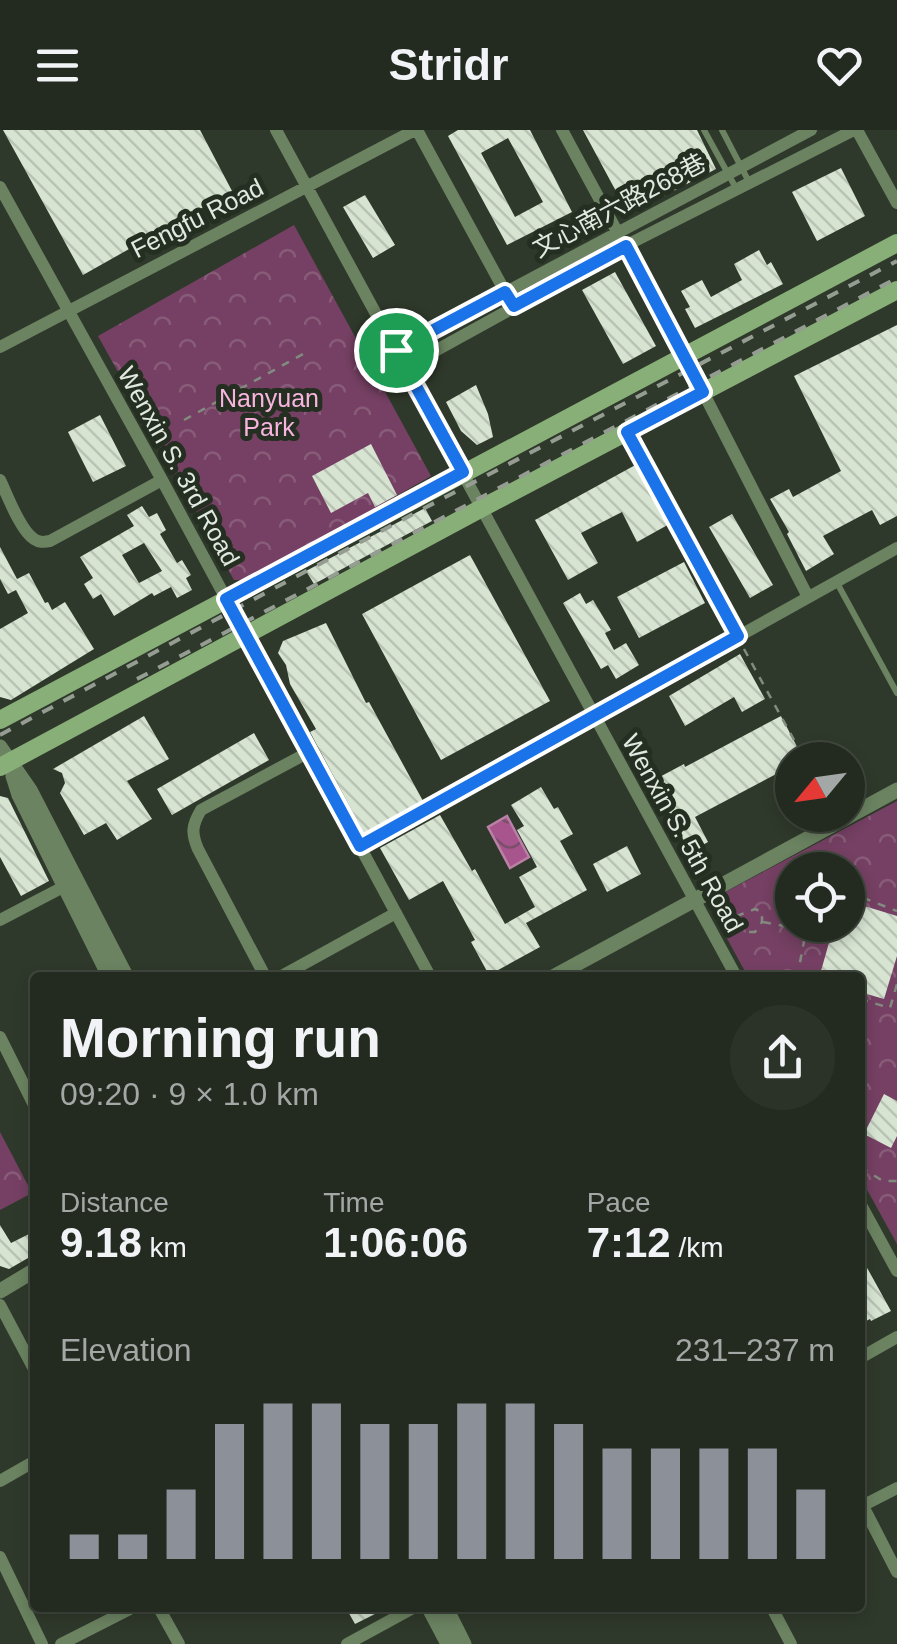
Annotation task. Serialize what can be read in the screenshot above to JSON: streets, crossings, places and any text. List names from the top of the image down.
{
  "streets": {
    "street": [
      "文心南六路268巷",
      "Fengfu Road",
      "Wenxin S. 3rd Road",
      "Wenxin S. 5th Road"
    ]
  },
  "crossings": [
    ["文心南六路268巷", "Wenxin S. 5th Road"],
    ["Fengfu Road", "Wenxin S. 3rd Road"],
    ["Fengfu Road", "Wenxin S. 5th Road"]
  ],
  "parks": ["Nanyuan Park"],
  "north": "bottom left",
  "page": {
    "header": "Stridr",
    "heading": ["Morning run", "09:20 · 9 × 1.0 km"],
    "stats": [
      ["Distance", "9.18 km"],
      ["Time", "1:06:06"],
      ["Pace", "7:12 /km"]
    ],
    "chart": ["Elevation", "231–237 m"]
  }
}
